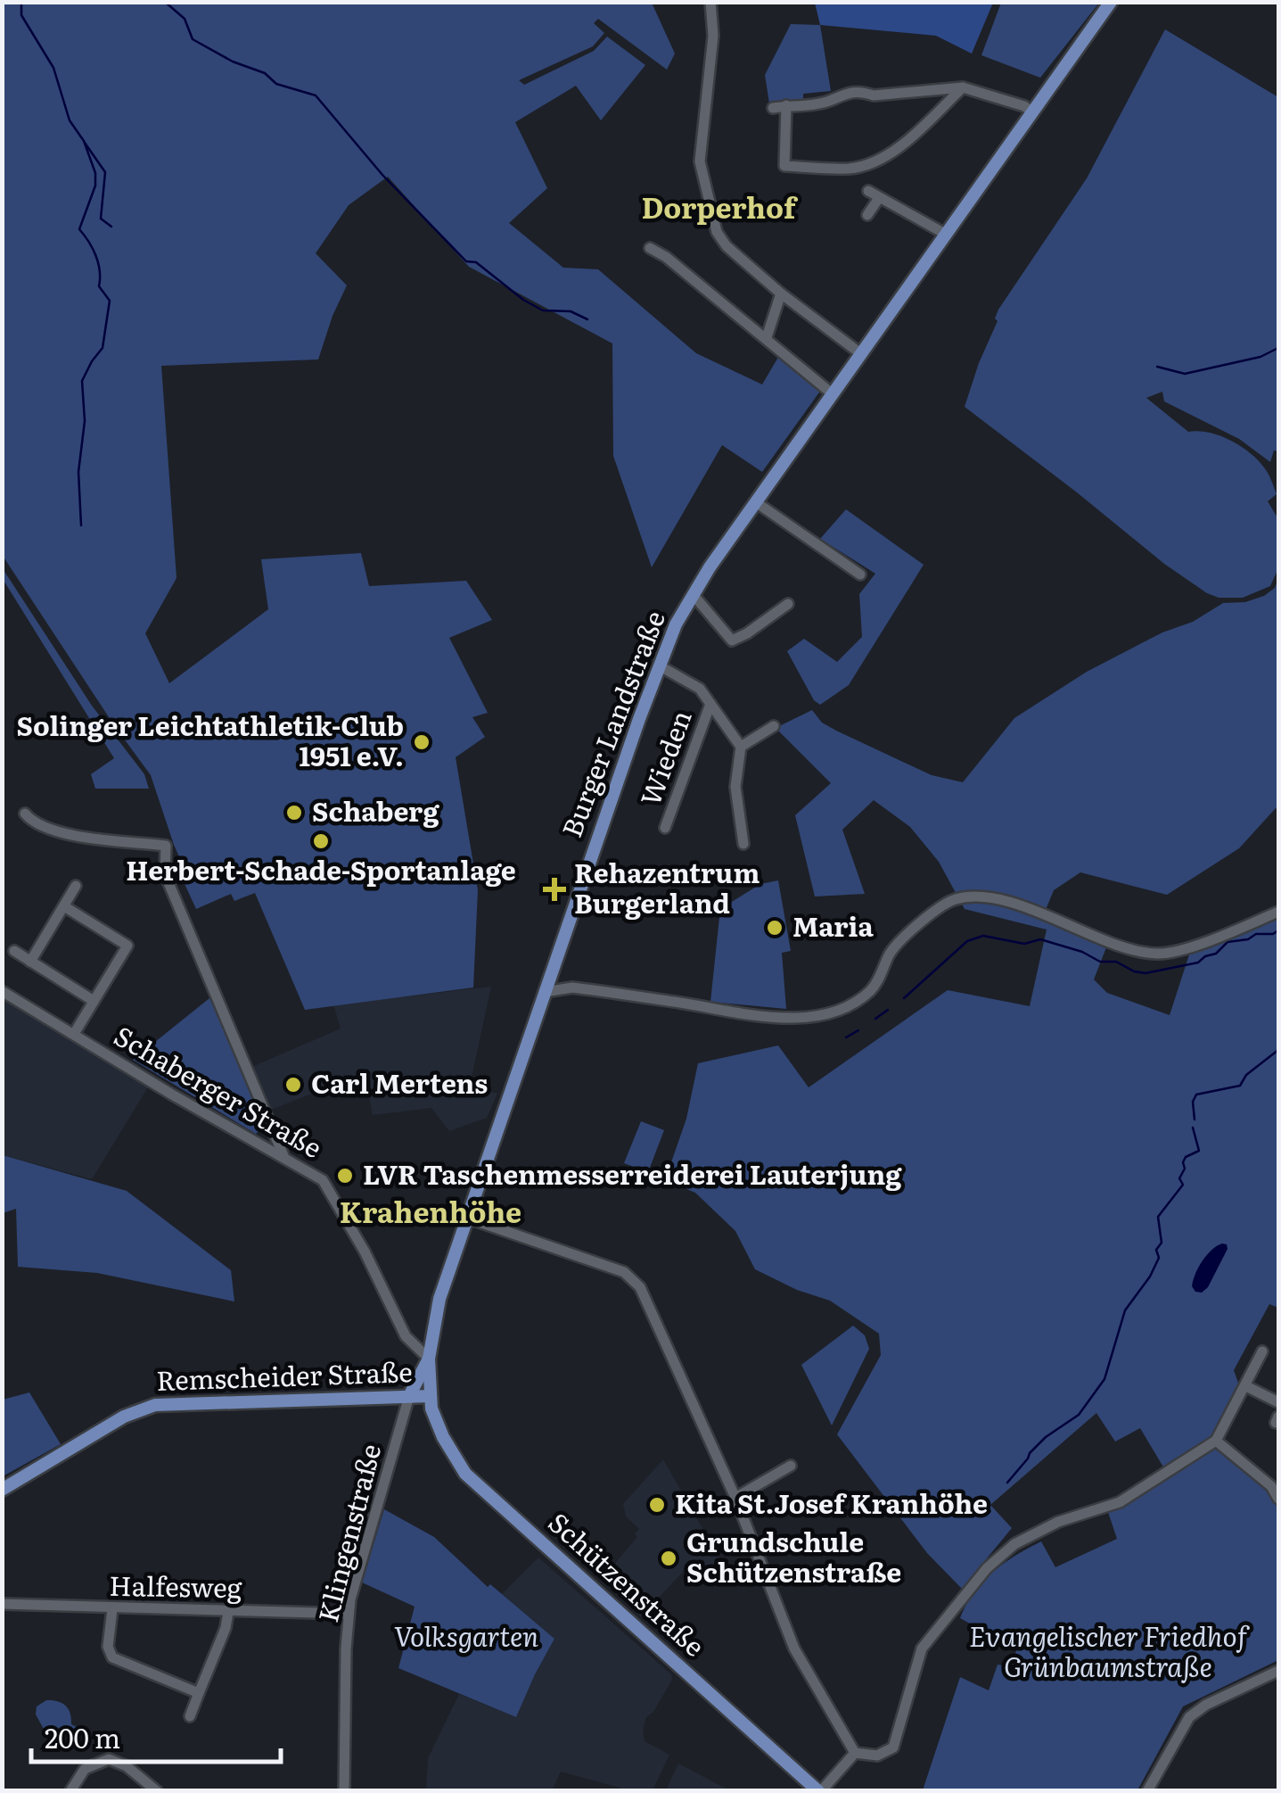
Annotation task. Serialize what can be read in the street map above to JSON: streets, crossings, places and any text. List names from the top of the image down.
{
  "streets": {
    "main road": ["Burger Landstraße", "Remscheider Straße", "Schützenstraße"],
    "street": [
      "Wieden",
      "Schaberger Straße",
      "Klingenstraße",
      "Halfesweg"
    ]
  },
  "crossings": [
    ["Burger Landstraße", "Wieden"],
    ["Burger Landstraße", "Schaberger Straße"],
    ["Burger Landstraße", "Remscheider Straße"],
    ["Burger Landstraße", "Klingenstraße"],
    ["Burger Landstraße", "Schützenstraße"],
    ["Remscheider Straße", "Klingenstraße"],
    ["Remscheider Straße", "Schützenstraße"],
    ["Klingenstraße", "Halfesweg"]
  ],
  "districts": ["Dorperhof", "Krahenhöhe"],
  "parks": ["Volksgarten", "Evangelischer Friedhof Grünbaumstraße"],
  "places": {
    "other": [
      "Solinger Leichtathletik-Club 1951 e.V.",
      "Schaberg",
      "Herbert-Schade-Sportanlage",
      "Maria",
      "Carl Mertens",
      "LVR Taschenmesserreiderei Lauterjung",
      "Kita St.Josef Kranhöhe",
      "Grundschule Schützenstraße"
    ],
    "health": ["Rehazentrum Burgerland"]
  },
  "scale_bar": "200 m"
}
